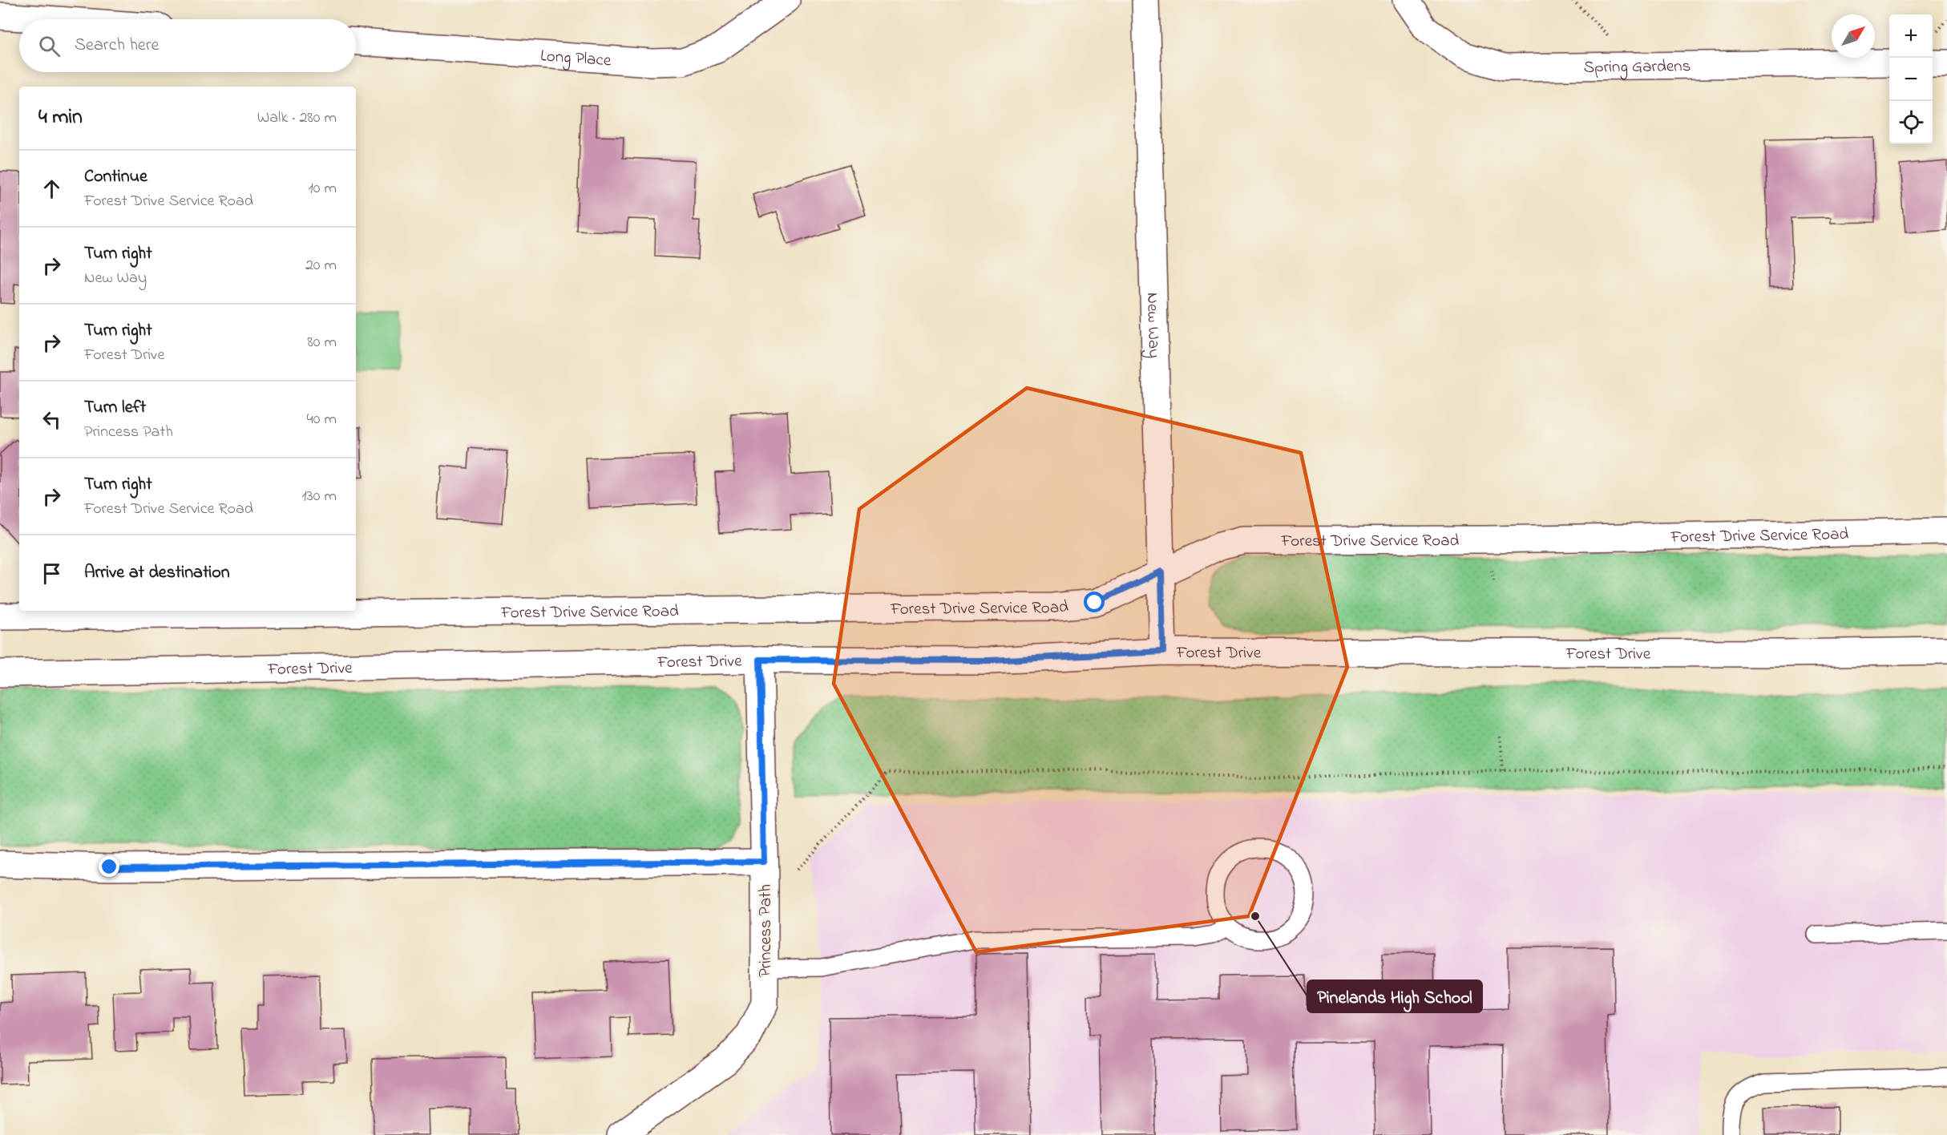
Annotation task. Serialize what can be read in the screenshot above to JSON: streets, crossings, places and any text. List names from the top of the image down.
{
  "streets": {
    "street": [
      "Long Place",
      "Spring Gardens",
      "New Way",
      "Forest Drive Service Road",
      "Forest Drive",
      "Princess Path"
    ]
  },
  "crossings": [
    ["New Way", "Forest Drive Service Road"],
    ["New Way", "Forest Drive"],
    ["Forest Drive", "Princess Path"]
  ],
  "places": ["Pinelands High School"],
  "north": "top right",
  "page": {
    "map_buttons": ["+", "−"],
    "search": "Search here",
    "heading": ["4 min", "Walk · 280 m"],
    "list": [
      ["Continue", "Forest Drive Service Road", "10 m"],
      ["Turn right", "New Way", "20 m"],
      ["Turn right", "Forest Drive", "80 m"],
      ["Turn left", "Princess Path", "40 m"],
      ["Turn right", "Forest Drive Service Road", "130 m"],
      "Arrive at destination"
    ]
  }
}
